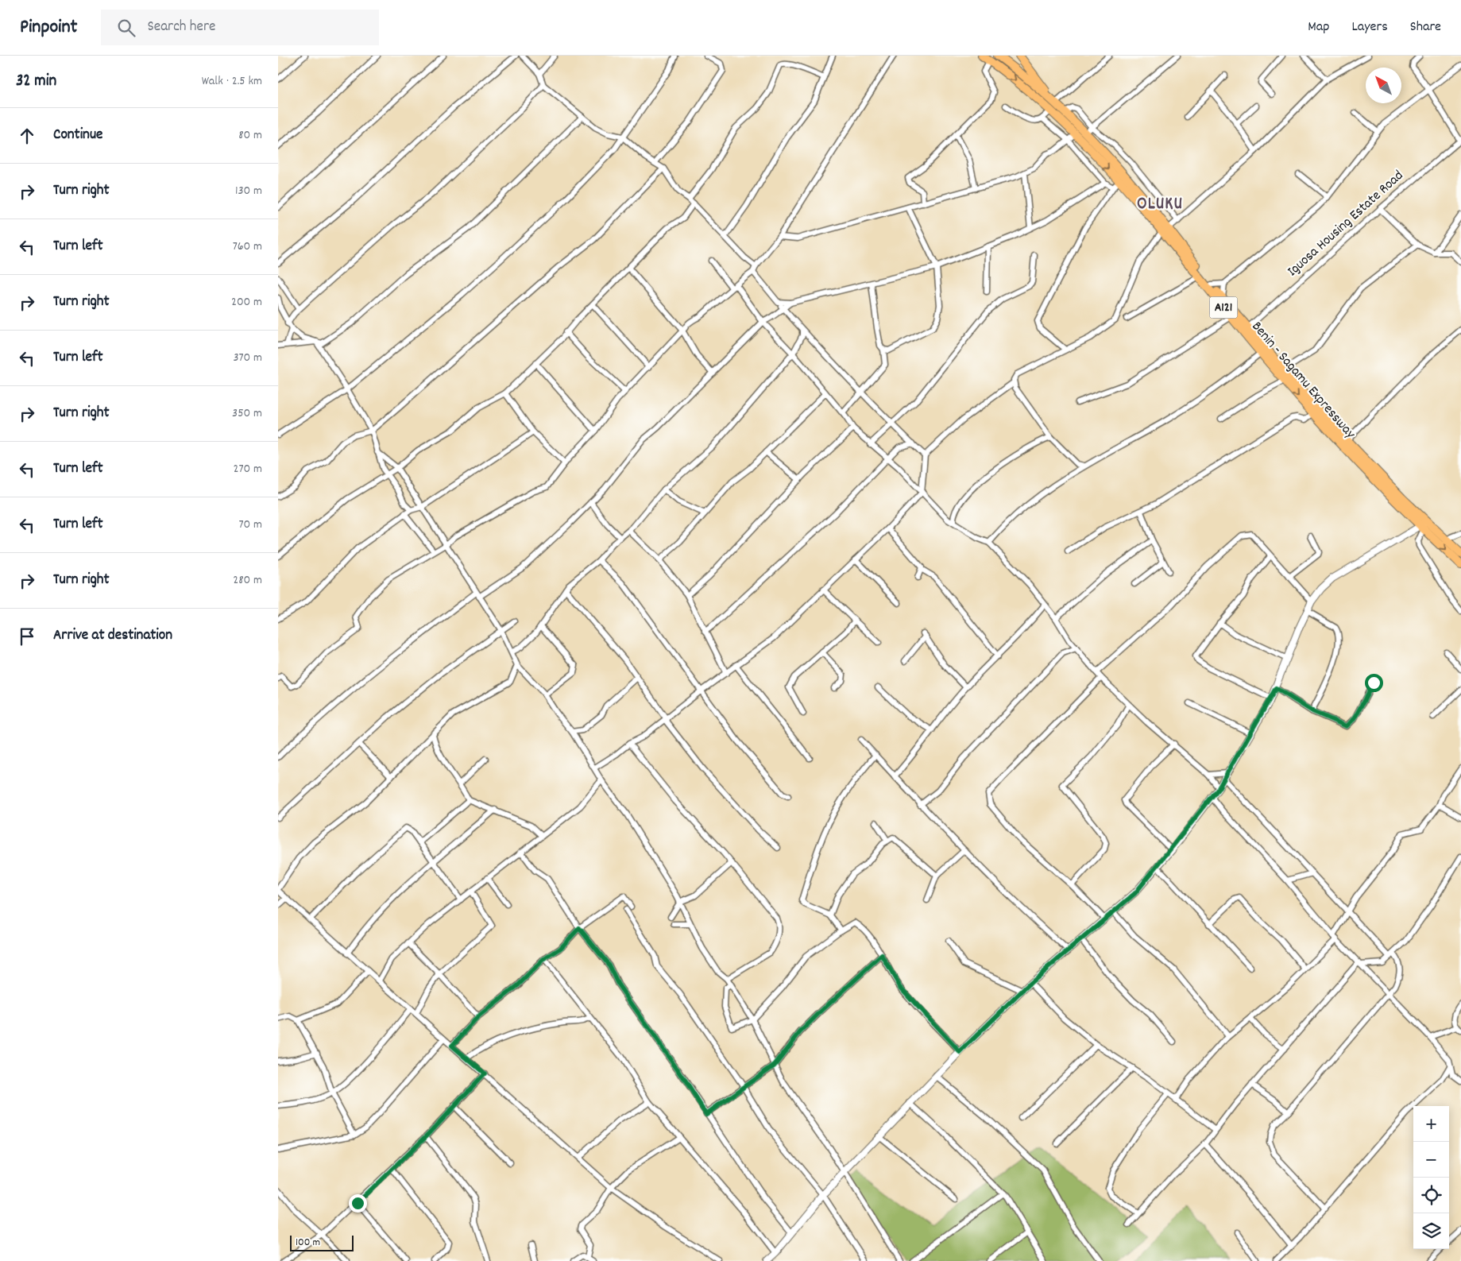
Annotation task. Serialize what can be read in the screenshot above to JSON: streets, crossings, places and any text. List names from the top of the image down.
{
  "streets": {
    "highway": ["A121", "Benin - Sagamu Expressway"],
    "street": ["Iguosa Housing Estate Road"]
  },
  "crossings": [
    ["Iguosa Housing Estate Road", "A121"],
    ["A121", "Benin - Sagamu Expressway"]
  ],
  "districts": ["OLUKU"],
  "scale_bar": "100 m",
  "north": "top left",
  "page": {
    "header": "Pinpoint",
    "search": "Search here",
    "nav": ["Map", "Layers", "Share"],
    "heading": ["32 min", "Walk · 2.5 km"],
    "list": [
      ["Continue", "80 m"],
      ["Turn right", "130 m"],
      ["Turn left", "760 m"],
      ["Turn right", "200 m"],
      ["Turn left", "370 m"],
      ["Turn right", "350 m"],
      ["Turn left", "270 m"],
      ["Turn left", "70 m"],
      ["Turn right", "280 m"],
      "Arrive at destination"
    ],
    "map_buttons": ["+", "−"],
    "scale": "100 m"
  }
}
